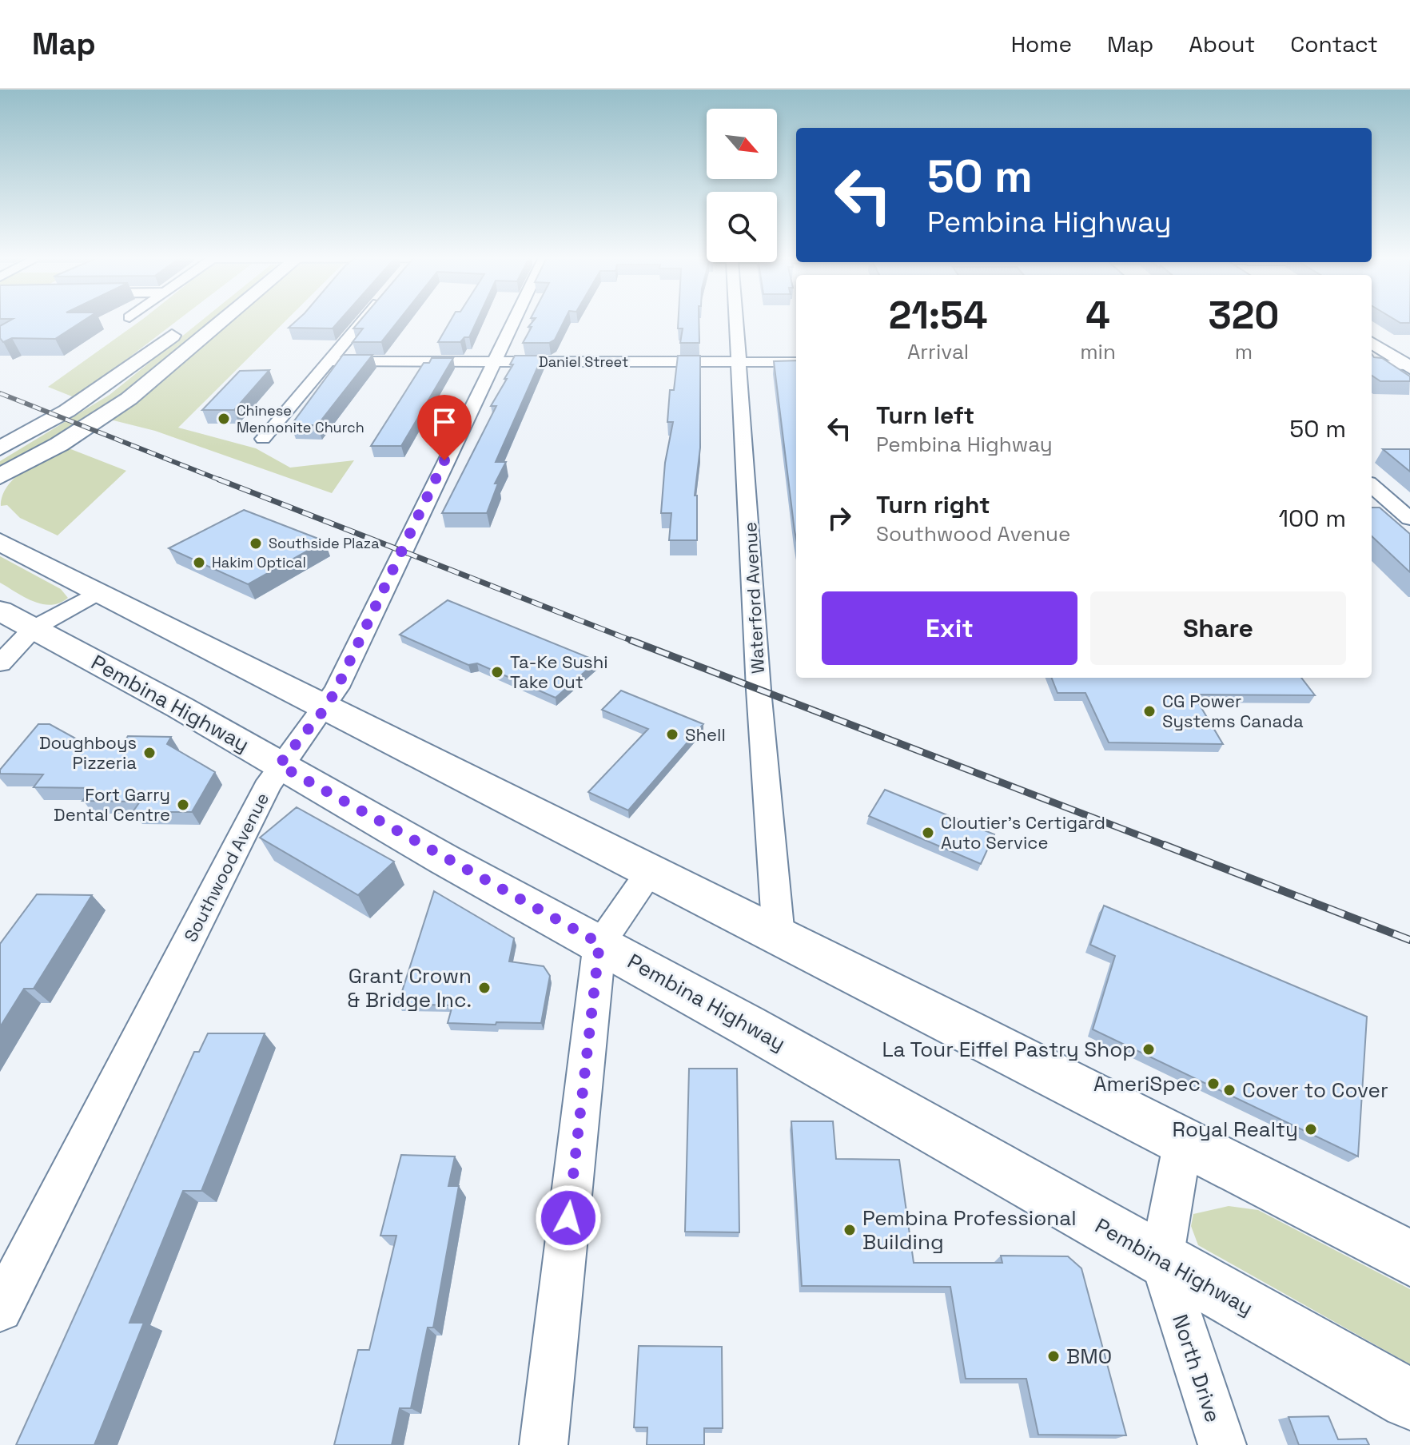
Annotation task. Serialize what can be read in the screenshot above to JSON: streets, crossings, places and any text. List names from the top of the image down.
{
  "streets": {
    "main road": ["Pembina Highway"],
    "street": [
      "Daniel Street",
      "Waterford Avenue",
      "Southwood Avenue",
      "North Drive"
    ]
  },
  "crossings": [
    ["Daniel Street", "Waterford Avenue"],
    ["Daniel Street", "Southwood Avenue"],
    ["Pembina Highway", "Southwood Avenue"],
    ["Pembina Highway", "North Drive"]
  ],
  "places": [
    "Chinese Mennonite Church",
    "Southside Plaza",
    "Hakim Optical",
    "Ta-Ke Sushi Take Out",
    "CG Power Systems Canada",
    "Shell",
    "Doughboys Pizzeria",
    "Fort Garry Dental Centre",
    "Cloutier's Certigard Auto Service",
    "Grant Crown & Bridge Inc.",
    "La Tour Eiffel Pastry Shop",
    "AmeriSpec",
    "Cover to Cover",
    "Royal Realty",
    "Pembina Professional Building",
    "BMO"
  ],
  "north": "bottom right",
  "page": {
    "header": "Map",
    "nav": [
      "Home",
      "Map",
      "About",
      "Contact"
    ],
    "turn": ["50 m", "Pembina Highway"],
    "eta": [
      "21:54",
      "Arrival",
      "4",
      "min",
      "320",
      "m"
    ],
    "list": [
      {
        "name": "Turn left",
        "note": "Pembina Highway",
        "value": "50 m"
      },
      {
        "name": "Turn right",
        "note": "Southwood Avenue",
        "value": "100 m"
      }
    ],
    "buttons": ["Exit", "Share"]
  }
}
